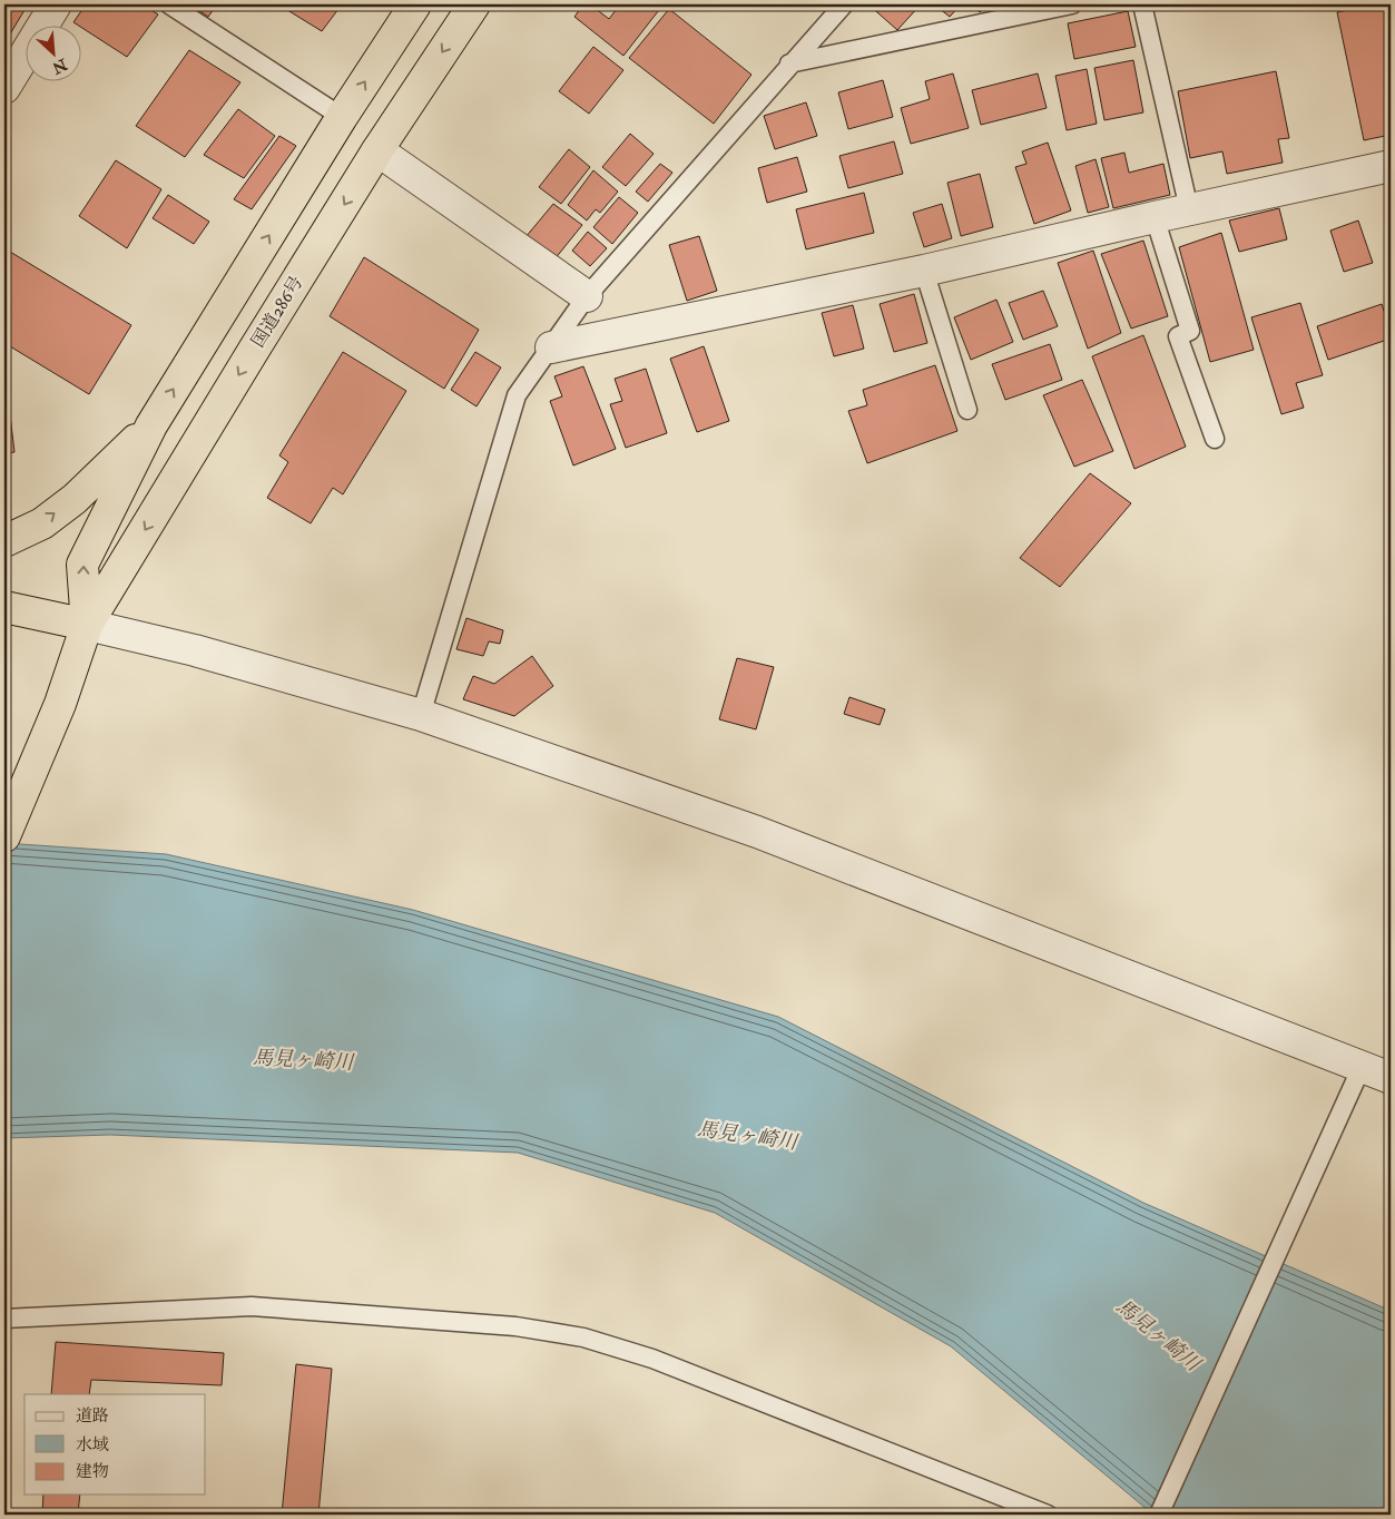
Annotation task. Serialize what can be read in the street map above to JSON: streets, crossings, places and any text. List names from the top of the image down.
{
  "streets": {
    "highway": ["国道286号"]
  },
  "water": ["馬見ヶ崎川"],
  "legend": ["道路", "水域", "建物"],
  "north": "bottom right"
}
